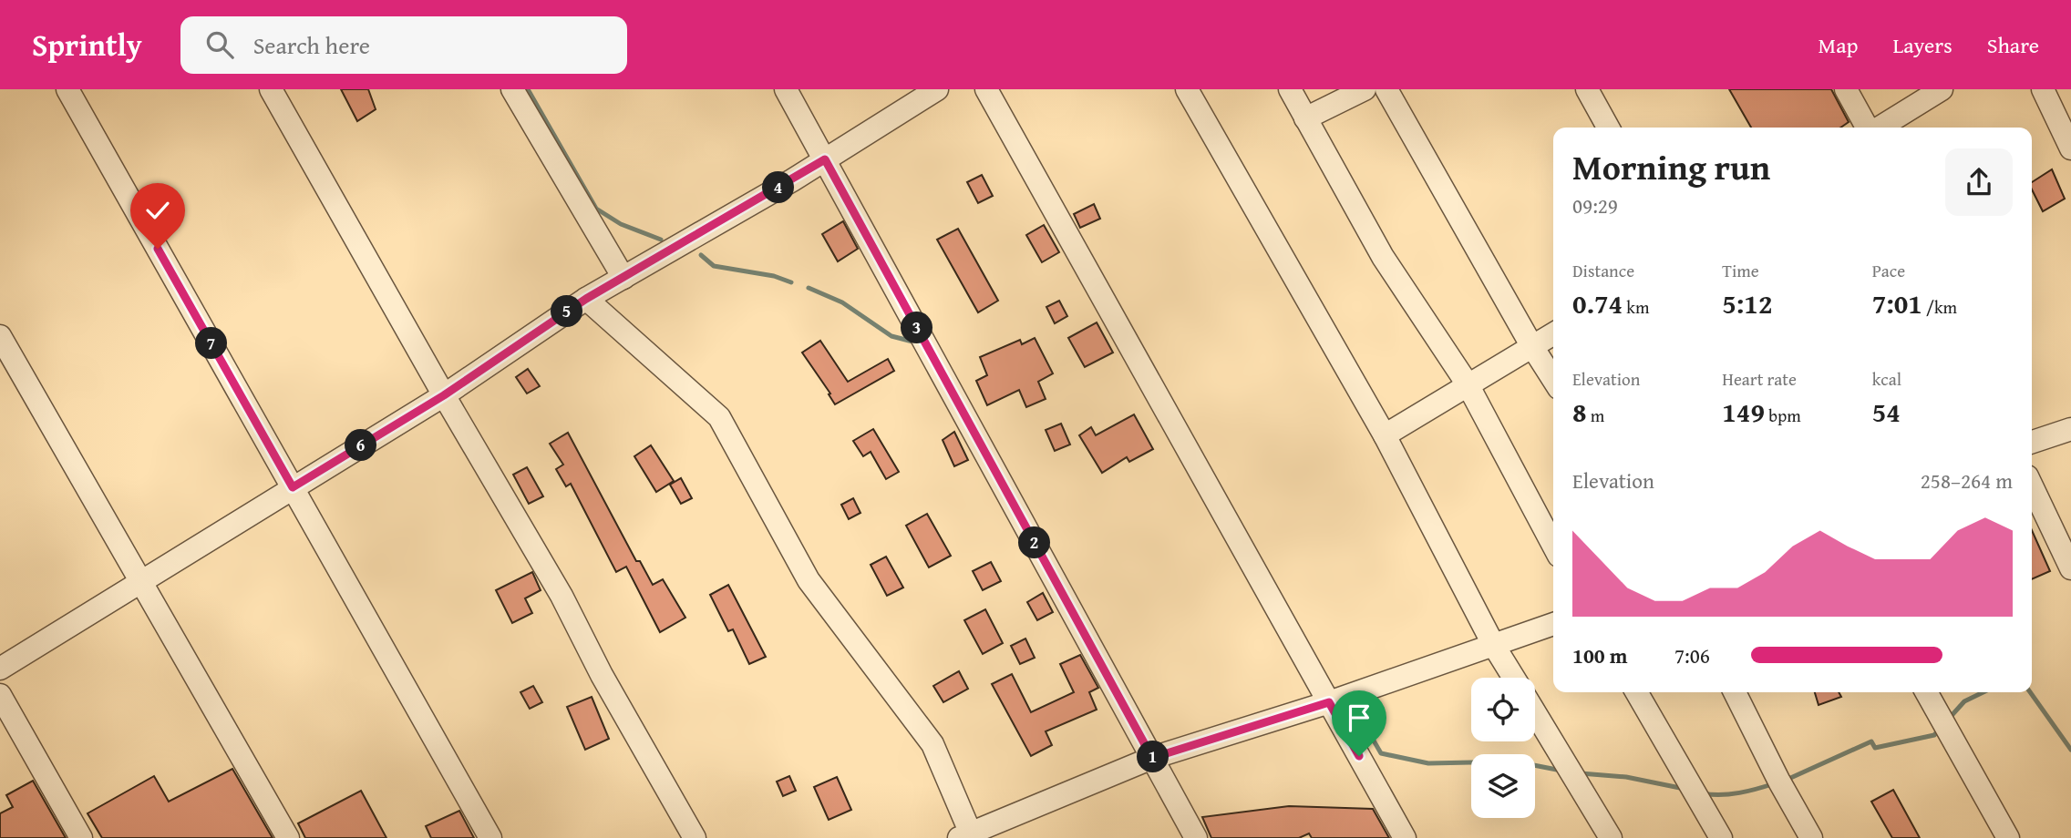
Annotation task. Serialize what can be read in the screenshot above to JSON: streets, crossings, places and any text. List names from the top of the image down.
{
  "page": {
    "header": "Sprintly",
    "search": "Search here",
    "nav": ["Map", "Layers", "Share"],
    "heading": ["Morning run", "09:29"],
    "pins": [
      "4",
      "5",
      "3",
      "7",
      "6",
      "2",
      "1"
    ],
    "stats": [
      ["Distance", "0.74 km"],
      ["Time", "5:12"],
      ["Pace", "7:01 /km"],
      ["Elevation", "8 m"],
      ["Heart rate", "149 bpm"],
      ["kcal", "54"]
    ],
    "chart": ["Elevation", "258–264 m"],
    "list": [
      {
        "name": "100 m",
        "note": "7:06"
      }
    ]
  }
}
